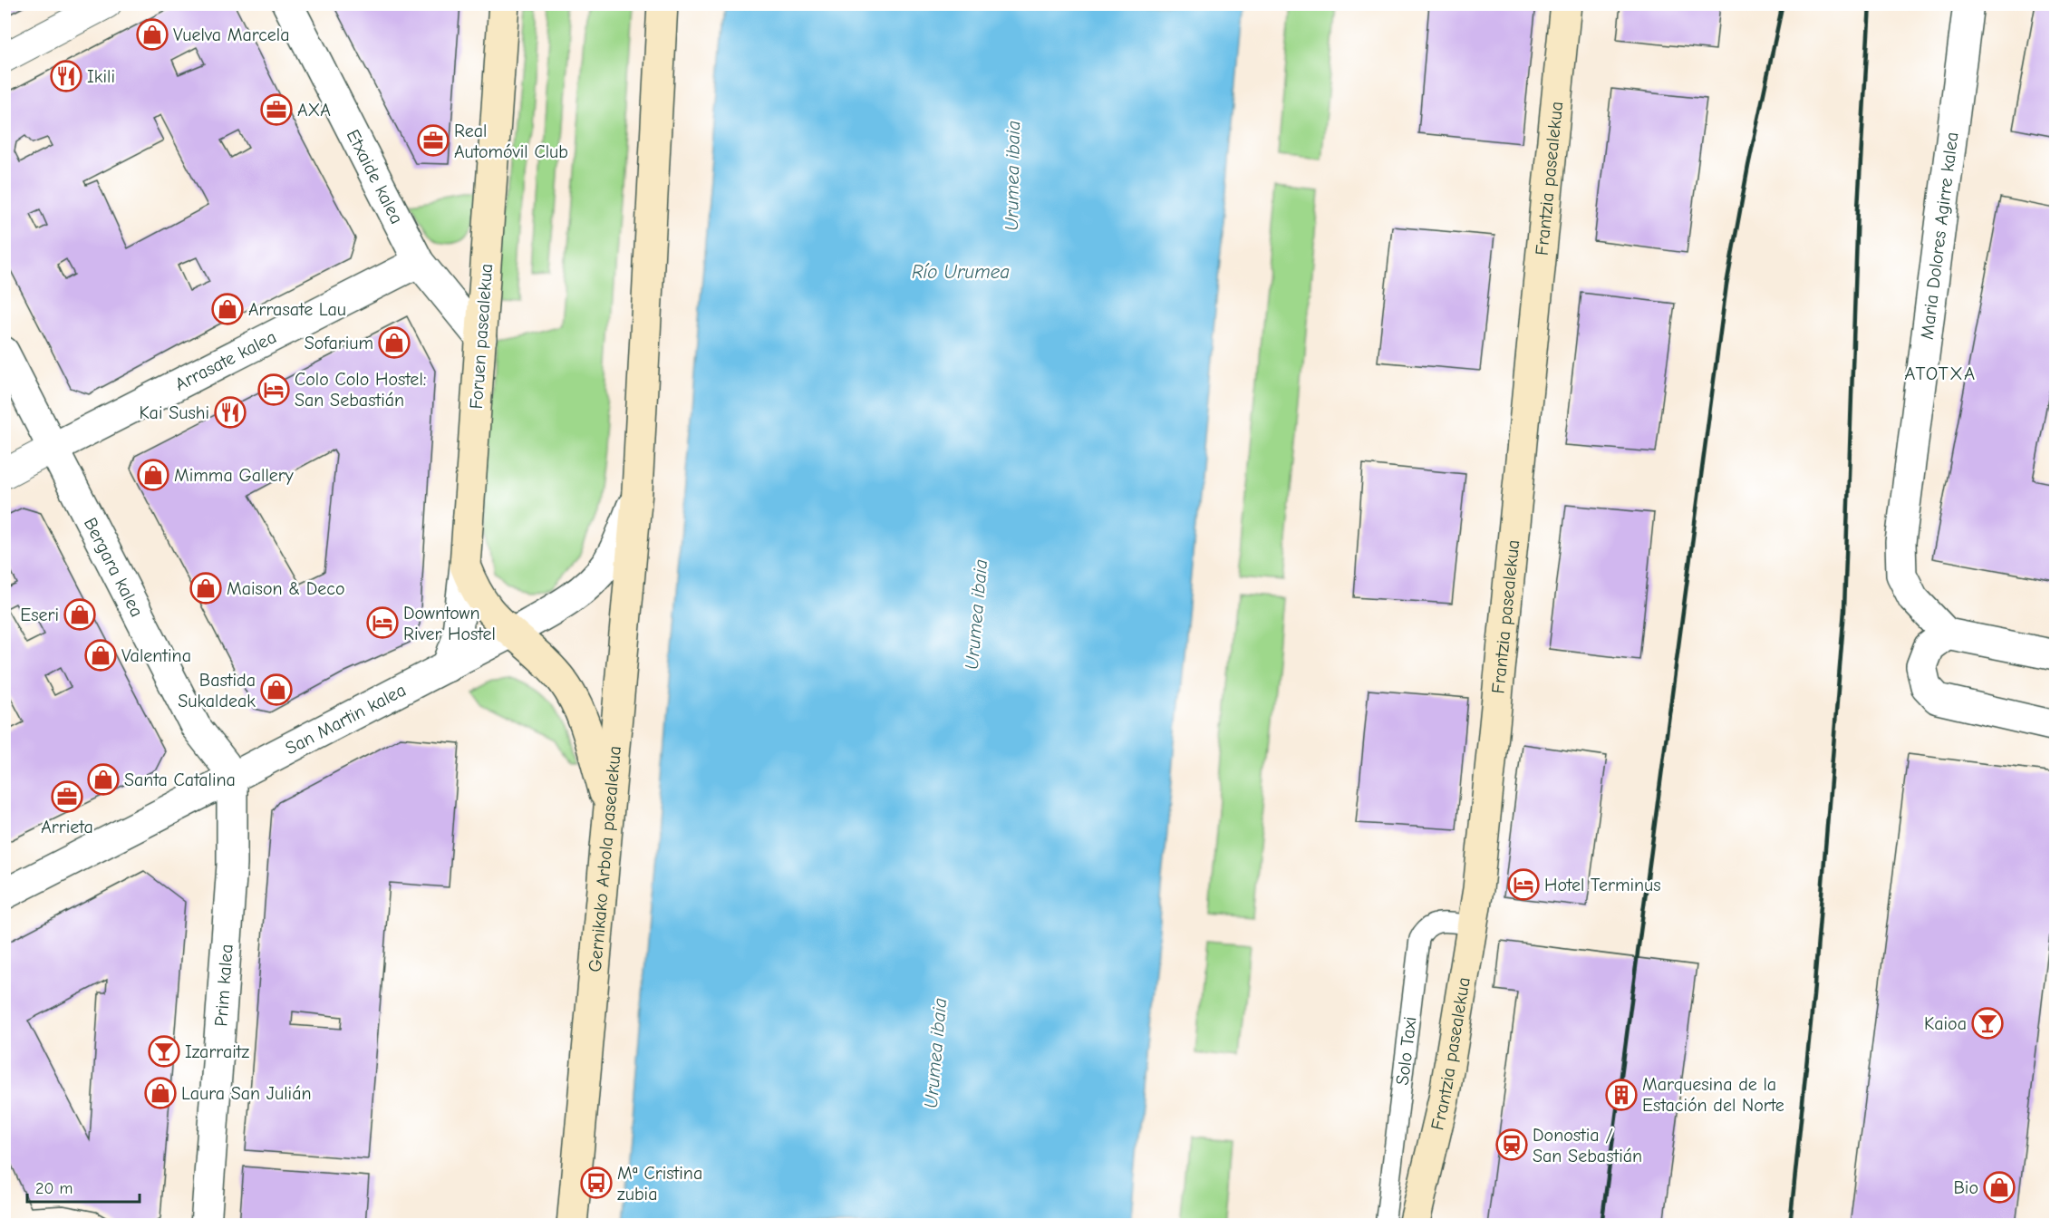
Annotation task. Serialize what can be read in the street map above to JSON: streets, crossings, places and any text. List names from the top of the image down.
{
  "streets": {
    "main road": ["Frantzia pasealekua", "Foruen pasealekua", "Gernikako Arbola pasealekua"],
    "street": [
      "Etxaide kalea",
      "Maria Dolores Agirre kalea",
      "Arrasate kalea",
      "Bergara kalea",
      "San Martin kalea",
      "Prim kalea"
    ],
    "lane": ["Solo Taxi"]
  },
  "crossings": [
    ["Etxaide kalea", "Foruen pasealekua"],
    ["Etxaide kalea", "Arrasate kalea"],
    ["Frantzia pasealekua", "Solo Taxi"],
    ["Foruen pasealekua", "San Martin kalea"],
    ["Arrasate kalea", "Bergara kalea"],
    ["Bergara kalea", "San Martin kalea"],
    ["Bergara kalea", "Prim kalea"],
    ["San Martin kalea", "Gernikako Arbola pasealekua"],
    ["San Martin kalea", "Prim kalea"]
  ],
  "districts": ["ATOTXA"],
  "water": ["Urumea ibaia", "Río Urumea"],
  "places": {
    "shop": [
      "Vuelva Marcela",
      "Arrasate Lau",
      "Sofarium",
      "Mimma Gallery",
      "Maison & Deco",
      "Eseri",
      "Valentina",
      "Bastida Sukaldeak",
      "Santa Catalina",
      "Laura San Julián",
      "Bio"
    ],
    "restaurant": ["Ikili", "Kai Sushi"],
    "office": ["AXA", "Real Automóvil Club", "Arrieta"],
    "hotel": ["Colo Colo Hostel: San Sebastián", "Downtown River Hostel", "Hotel Terminus"],
    "bar": ["Kaioa", "Izarraitz"],
    "building": ["Marquesina de la Estación del Norte"],
    "station": ["Donostia / San Sebastián"],
    "bus stop": ["Mª Cristina zubia"]
  },
  "scale_bar": "20 m"
}
